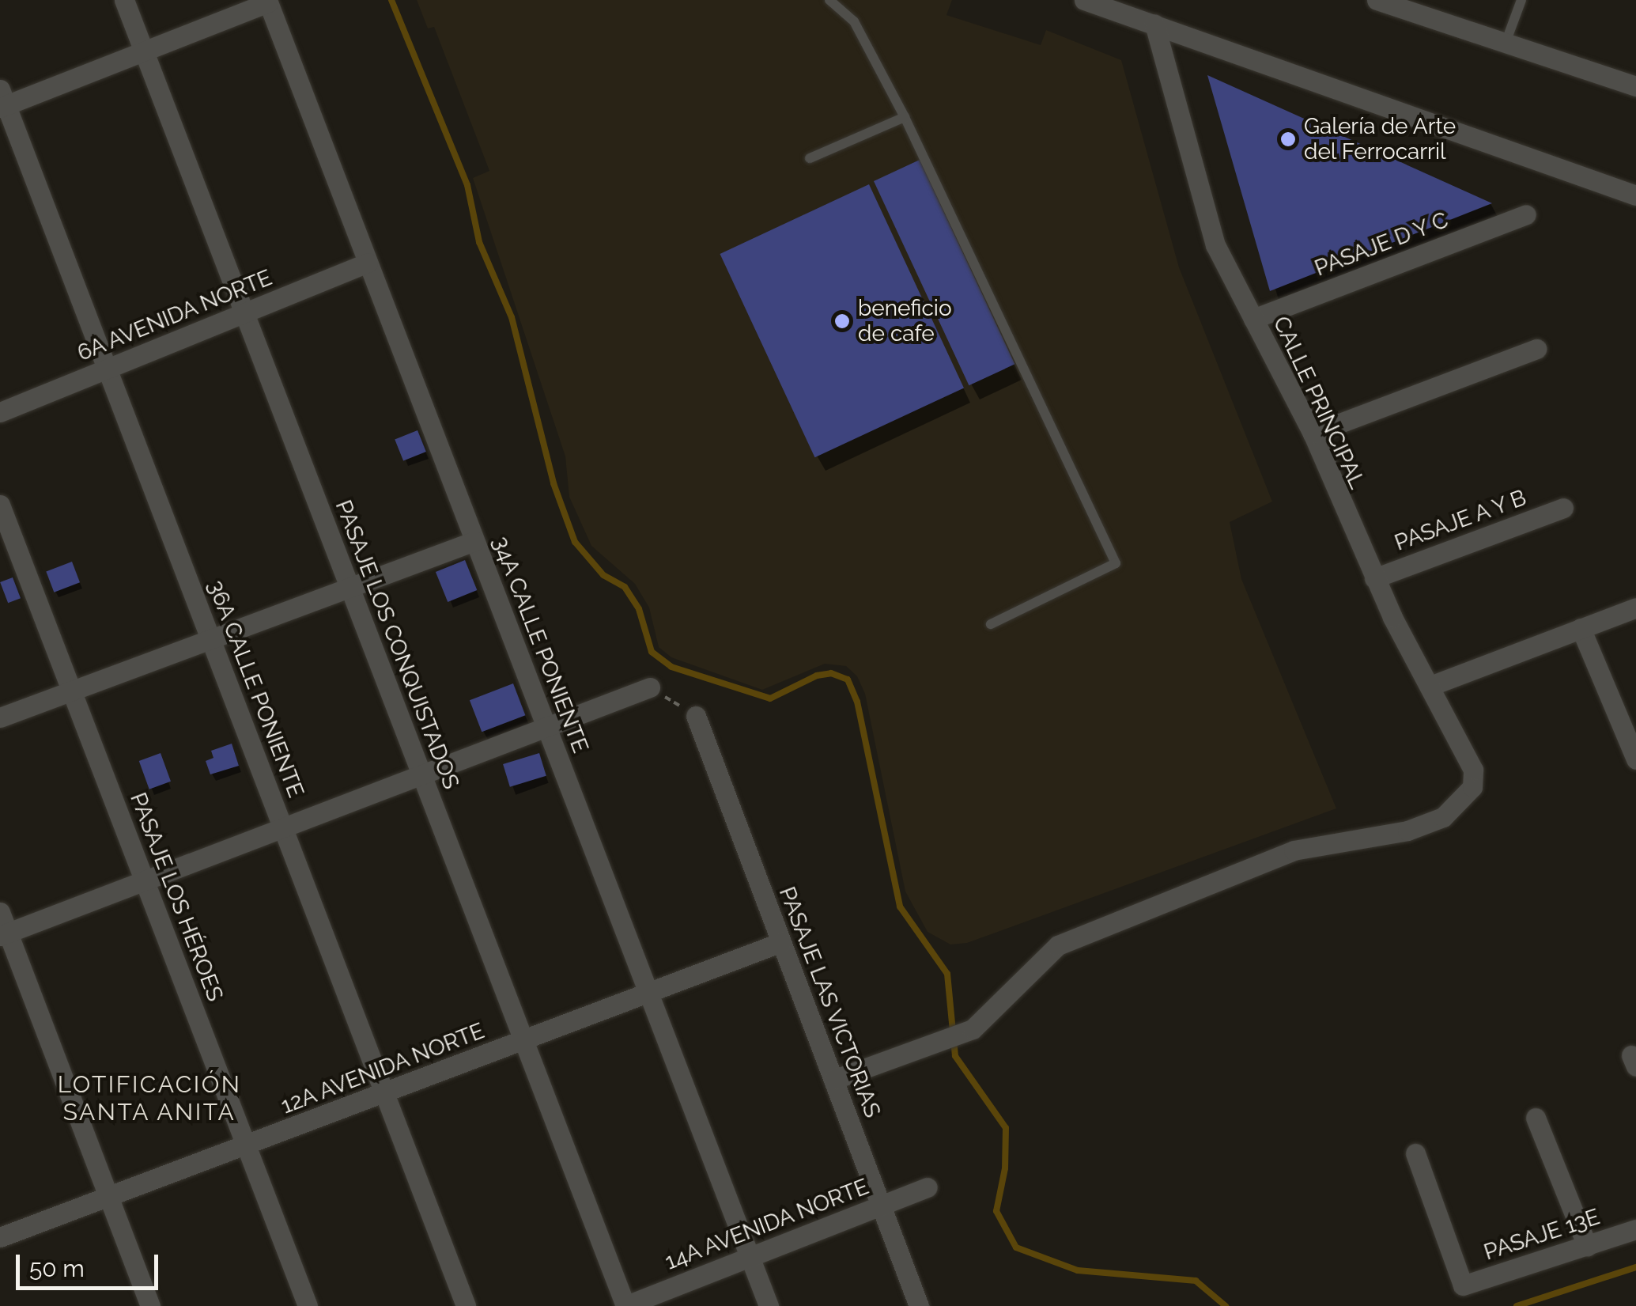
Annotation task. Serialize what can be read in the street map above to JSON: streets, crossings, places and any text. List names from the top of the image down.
{
  "streets": {
    "street": [
      "PASAJE D Y C",
      "6A AVENIDA NORTE",
      "CALLE PRINCIPAL",
      "PASAJE A Y B",
      "PASAJE LOS CONQUISTADOS",
      "34A CALLE PONIENTE",
      "36A CALLE PONIENTE",
      "PASAJE LOS HÉROES",
      "PASAJE LAS VICTORIAS",
      "12A AVENIDA NORTE",
      "14A AVENIDA NORTE",
      "PASAJE 13E"
    ]
  },
  "crossings": [
    ["PASAJE D Y C", "CALLE PRINCIPAL"],
    ["6A AVENIDA NORTE", "PASAJE LOS CONQUISTADOS"],
    ["6A AVENIDA NORTE", "34A CALLE PONIENTE"],
    ["6A AVENIDA NORTE", "36A CALLE PONIENTE"],
    ["CALLE PRINCIPAL", "PASAJE A Y B"],
    ["CALLE PRINCIPAL", "PASAJE LAS VICTORIAS"],
    ["PASAJE LOS CONQUISTADOS", "12A AVENIDA NORTE"],
    ["PASAJE LOS CONQUISTADOS", "14A AVENIDA NORTE"],
    ["34A CALLE PONIENTE", "12A AVENIDA NORTE"],
    ["34A CALLE PONIENTE", "14A AVENIDA NORTE"],
    ["36A CALLE PONIENTE", "12A AVENIDA NORTE"],
    ["PASAJE LOS HÉROES", "12A AVENIDA NORTE"],
    ["PASAJE LAS VICTORIAS", "12A AVENIDA NORTE"],
    ["PASAJE LAS VICTORIAS", "14A AVENIDA NORTE"]
  ],
  "districts": ["LOTIFICACIÓN SANTA ANITA"],
  "places": ["Galería de Arte del Ferrocarril", "beneficio de cafe"],
  "scale_bar": "50 m"
}
